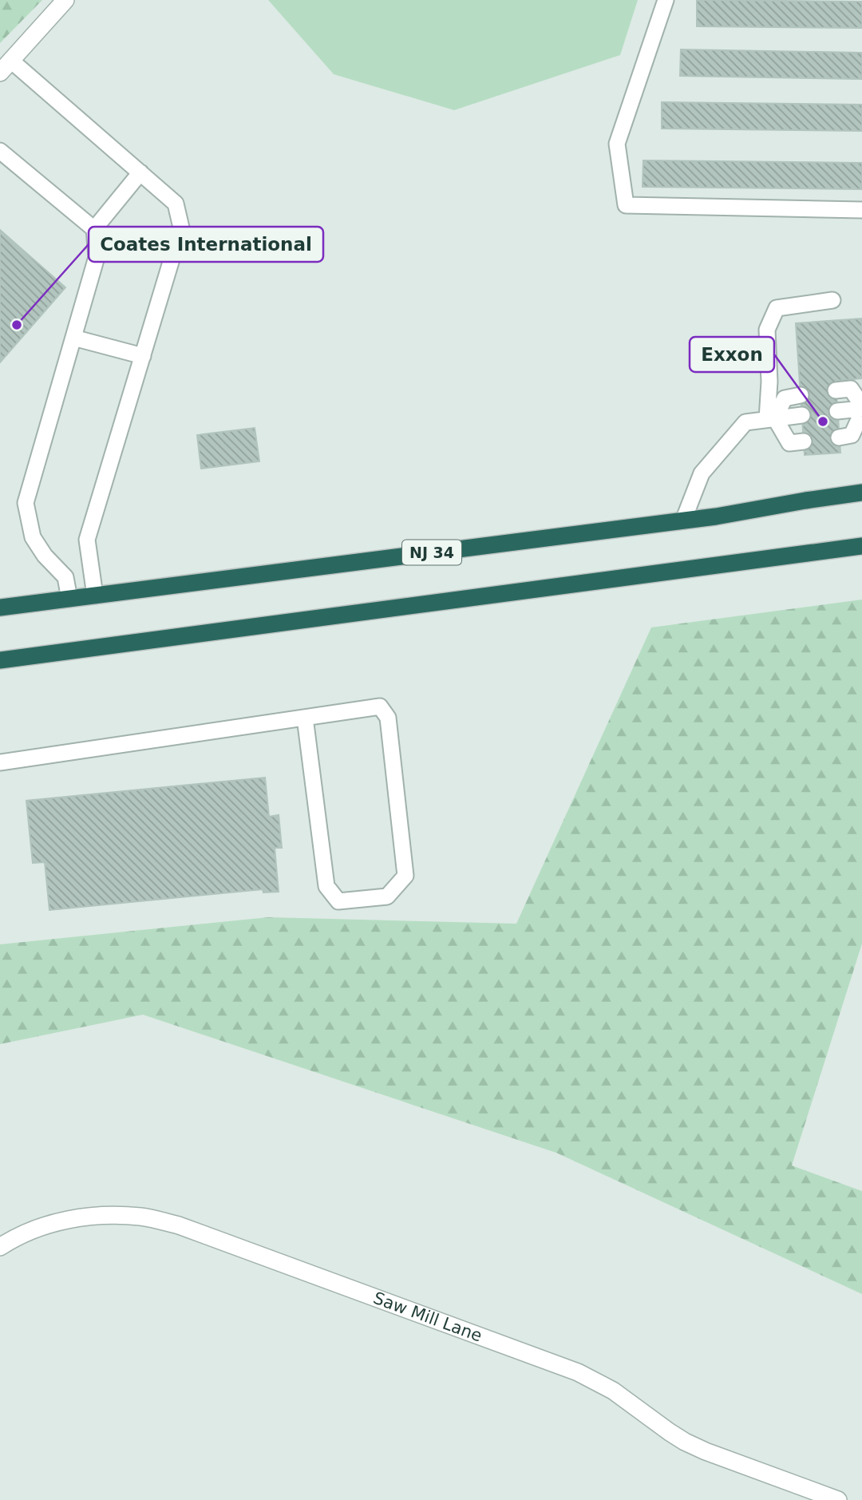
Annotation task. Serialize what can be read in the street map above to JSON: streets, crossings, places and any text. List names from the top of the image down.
{
  "streets": {
    "highway": ["NJ 34"],
    "street": ["Saw Mill Lane"]
  },
  "places": ["Coates International", "Exxon"]
}
